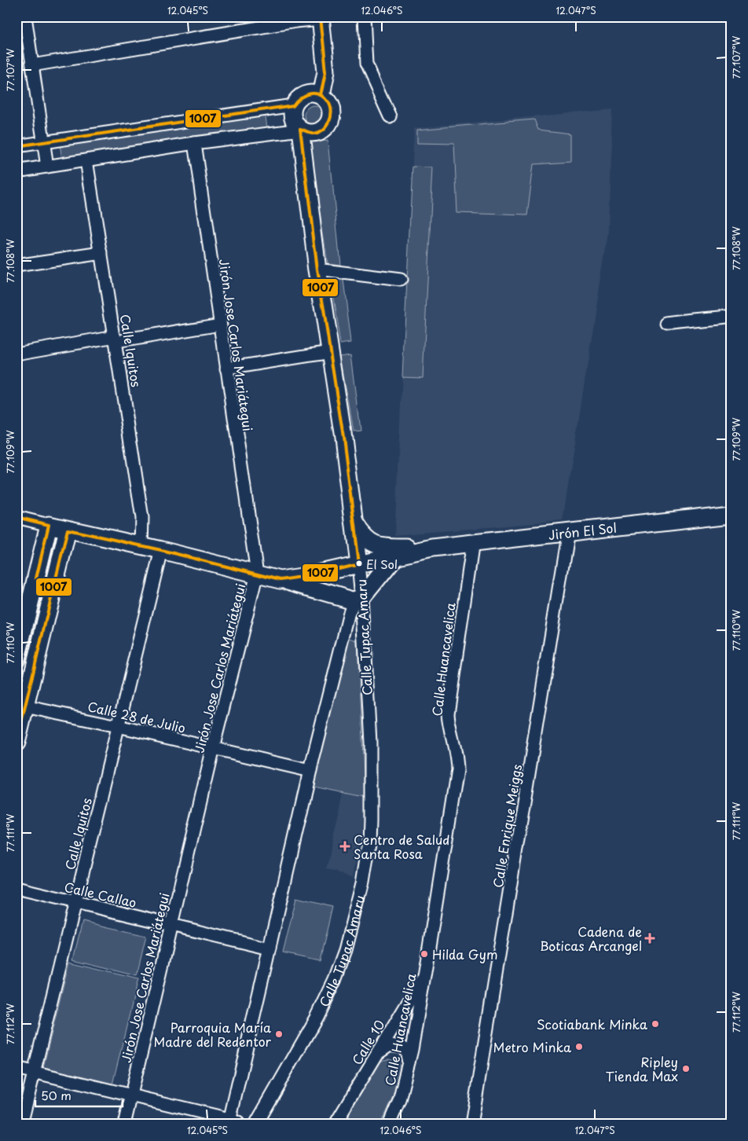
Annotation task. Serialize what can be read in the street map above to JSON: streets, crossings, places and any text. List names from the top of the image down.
{
  "streets": {
    "street": [
      "Jirón Jose Carlos Mariátegui",
      "Calle Iquitos",
      "Jirón El Sol",
      "Calle Tupac Amaru",
      "Calle Huancavelica",
      "Calle 28 de Julio",
      "Calle Enrique Meiggs",
      "Calle Callao",
      "Calle 10"
    ]
  },
  "crossings": [
    ["Jirón Jose Carlos Mariátegui", "Calle 28 de Julio"],
    ["Jirón Jose Carlos Mariátegui", "Calle Callao"],
    ["Calle Iquitos", "Calle 28 de Julio"],
    ["Calle Iquitos", "Calle Callao"],
    ["Jirón El Sol", "Calle Tupac Amaru"],
    ["Jirón El Sol", "Calle Huancavelica"],
    ["Jirón El Sol", "Calle Enrique Meiggs"],
    ["Calle Tupac Amaru", "Calle 28 de Julio"],
    ["Calle Tupac Amaru", "Calle Callao"],
    ["Calle Huancavelica", "Calle 10"]
  ],
  "places": {
    "other": [
      "El Sol",
      "Hilda Gym",
      "Scotiabank Minka",
      "Parroquia María Madre del Redentor",
      "Metro Minka",
      "Ripley Tienda Max"
    ],
    "health": ["Centro de Salud Santa Rosa", "Cadena de Boticas Arcangel"]
  },
  "lines": ["transit line 1007"],
  "scale_bar": "50 m",
  "coordinates": [
    "12.045°S",
    "12.046°S",
    "12.047°S",
    "77.107°W",
    "77.108°W",
    "77.109°W",
    "77.110°W",
    "77.111°W",
    "77.112°W"
  ]
}
